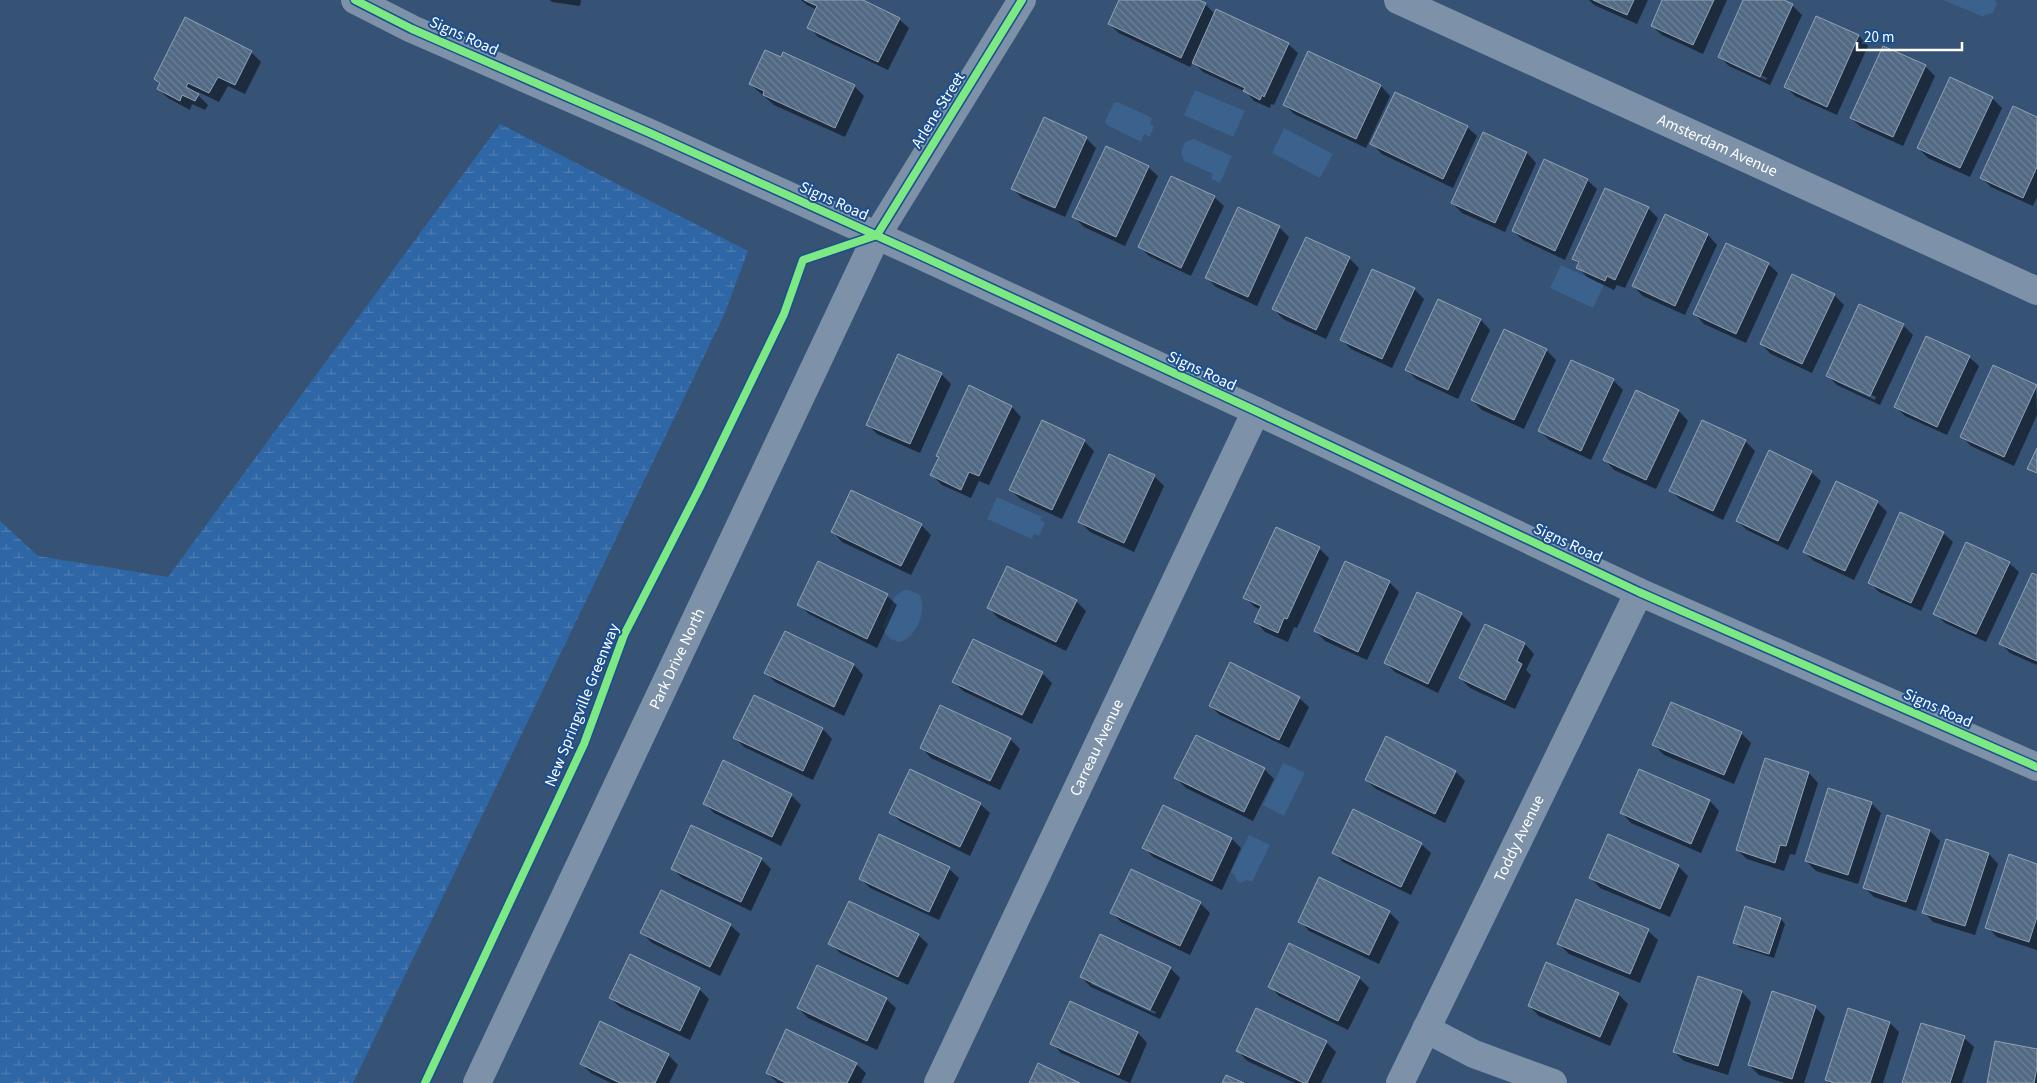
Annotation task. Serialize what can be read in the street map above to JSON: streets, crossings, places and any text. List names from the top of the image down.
{
  "streets": {
    "street": [
      "Signs Road",
      "Arlene Street",
      "Amsterdam Avenue",
      "Park Drive North",
      "Carreau Avenue",
      "Toddy Avenue"
    ],
    "cycle path": ["New Springville Greenway"]
  },
  "crossings": [
    ["Signs Road", "Arlene Street"],
    ["Signs Road", "Park Drive North"],
    ["Signs Road", "Carreau Avenue"],
    ["Signs Road", "Toddy Avenue"],
    ["Arlene Street", "Park Drive North"]
  ],
  "scale_bar": "20 m"
}
